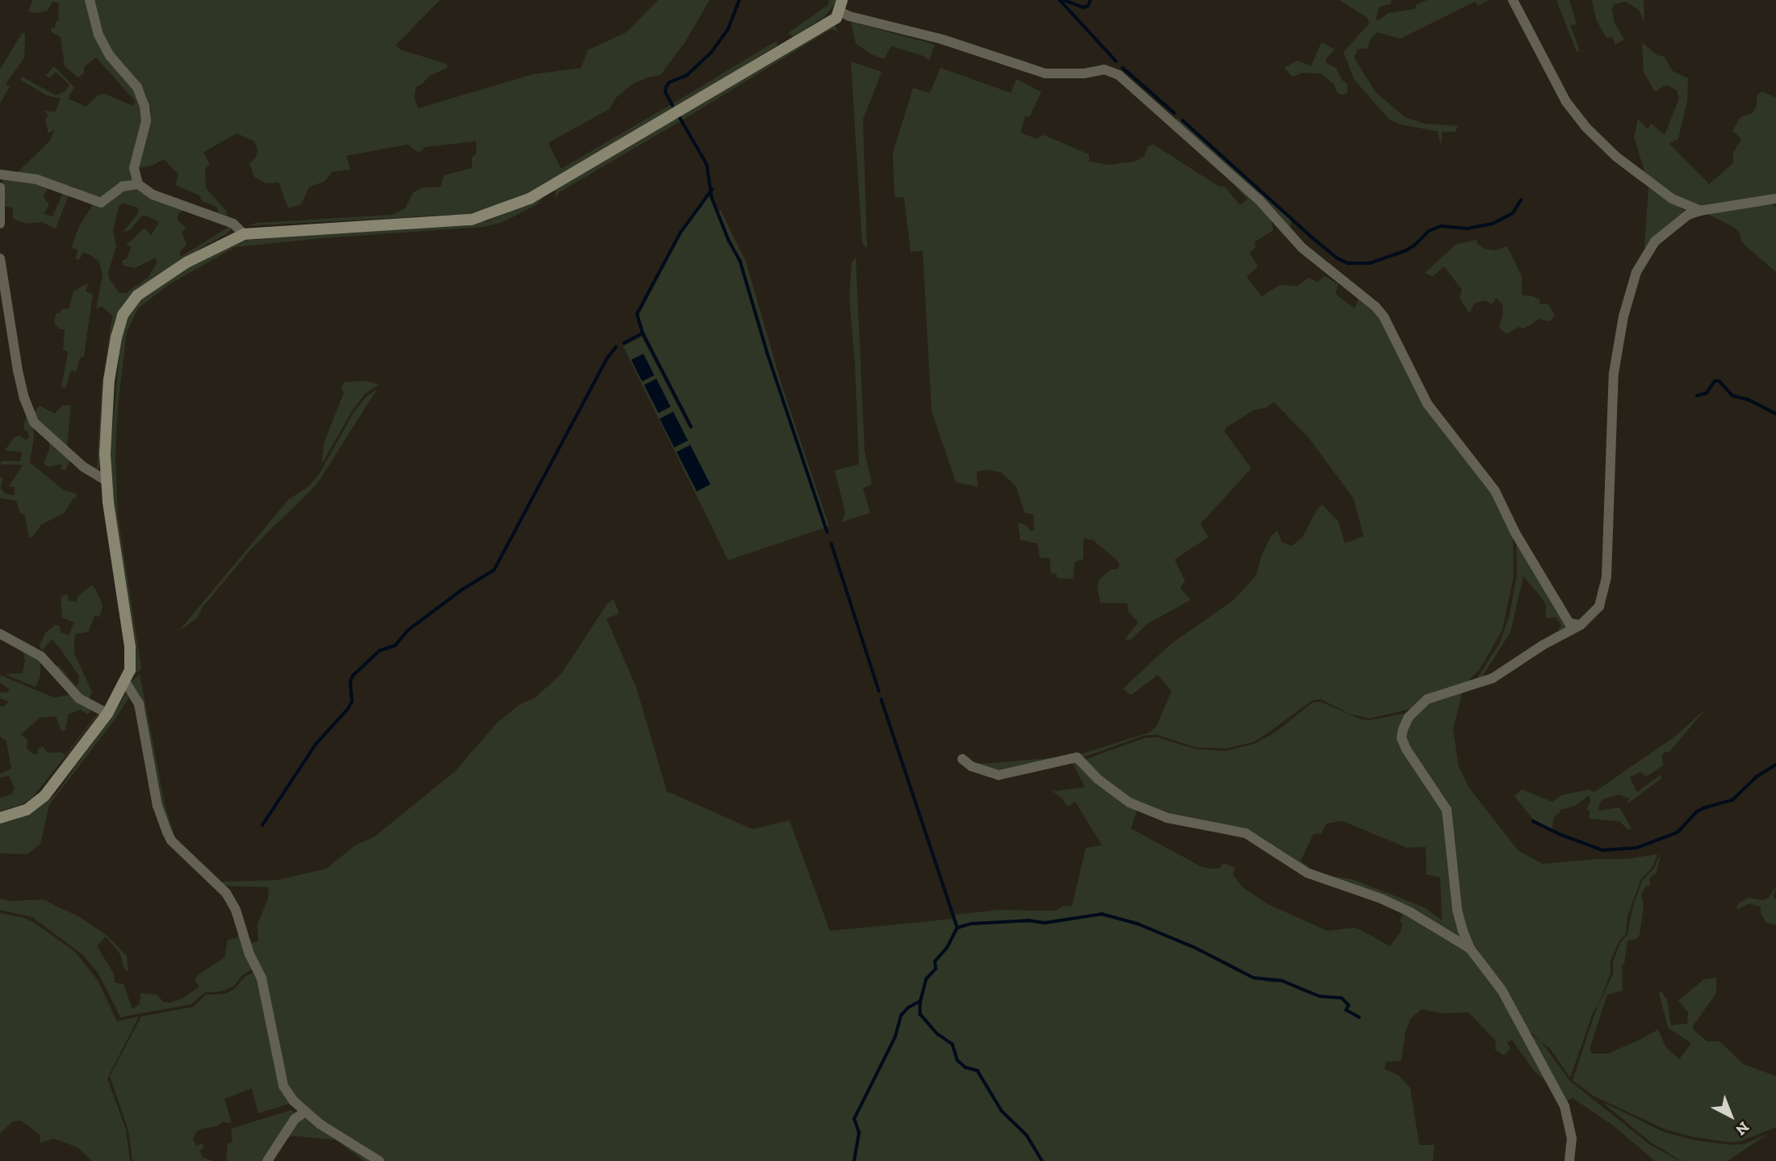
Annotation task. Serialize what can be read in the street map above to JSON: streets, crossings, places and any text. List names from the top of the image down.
{
  "north": "bottom right"
}
